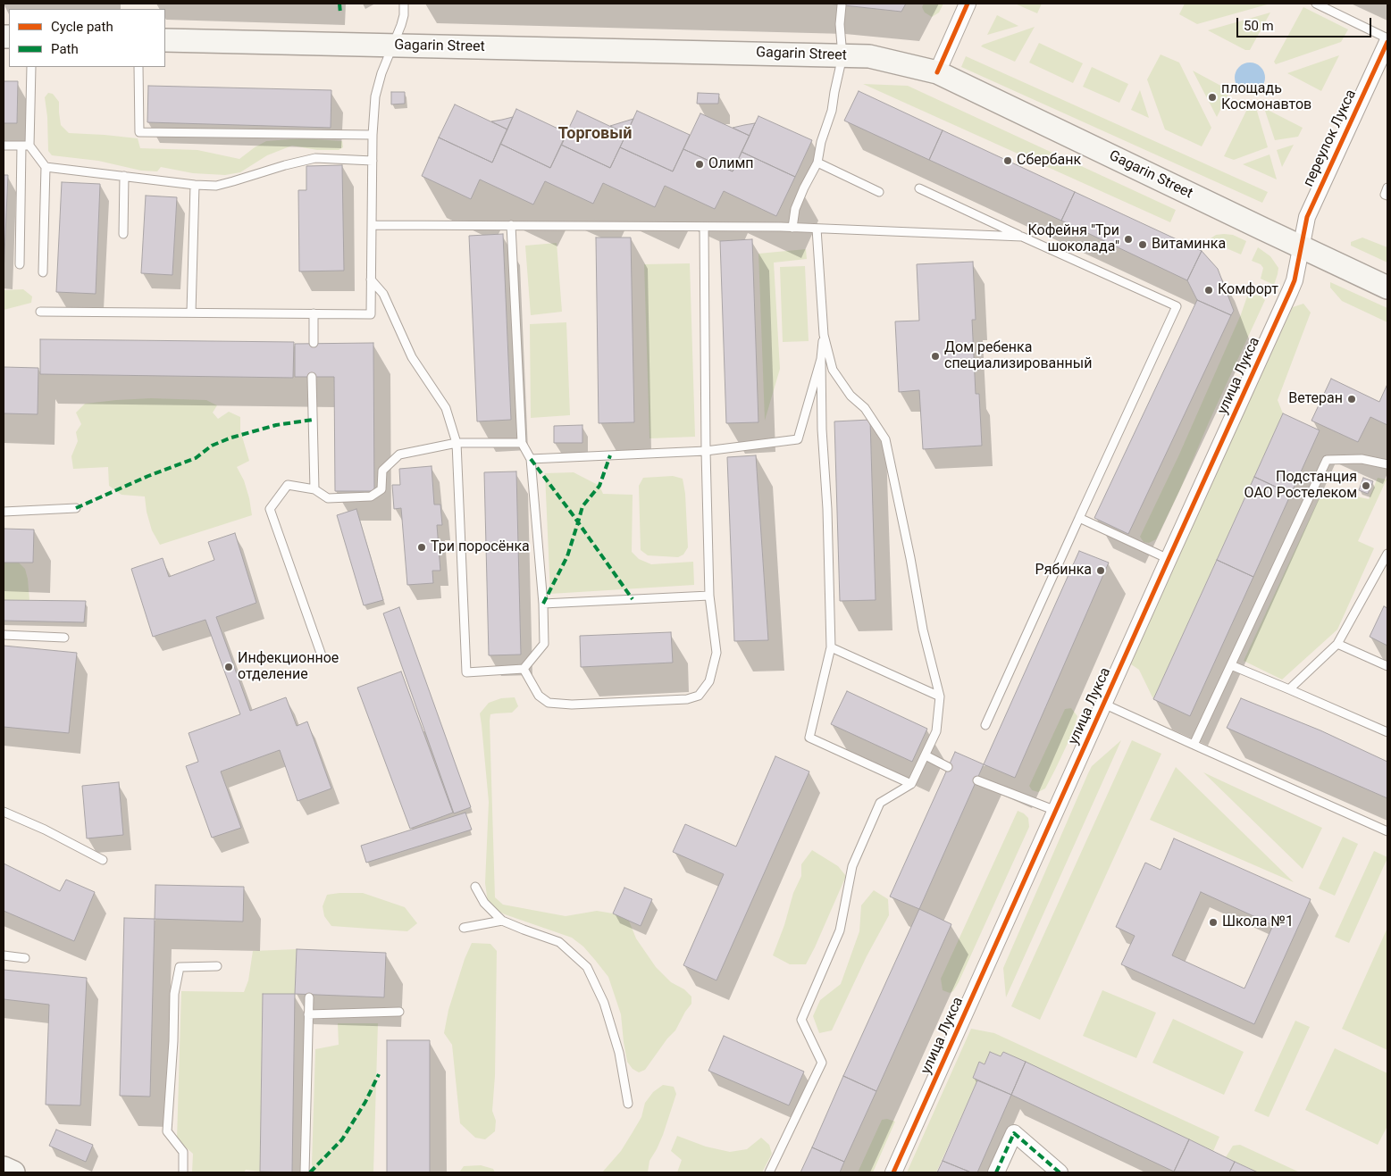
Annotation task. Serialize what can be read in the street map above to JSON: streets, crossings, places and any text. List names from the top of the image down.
{
  "streets": {
    "main road": ["Gagarin Street"],
    "street": ["переулок Лукса", "улица Лукса"]
  },
  "crossings": [
    ["Gagarin Street", "переулок Лукса"],
    ["Gagarin Street", "улица Лукса"],
    ["переулок Лукса", "улица Лукса"]
  ],
  "districts": ["Торговый"],
  "places": [
    "площадь Космонавтов",
    "Сбербанк",
    "Олимп",
    "Кофейня \"Три шоколада\"",
    "Витаминка",
    "Комфорт",
    "Дом ребенка специализированный",
    "Ветеран",
    "Подстанция ОАО Ростелеком",
    "Три поросёнка",
    "Рябинка",
    "Инфекционное отделение",
    "Школа №1"
  ],
  "legend": ["Cycle path", "Path"],
  "scale_bar": "50 m"
}
